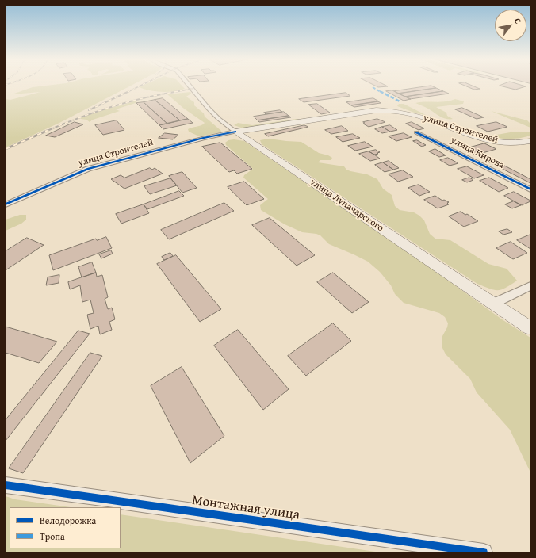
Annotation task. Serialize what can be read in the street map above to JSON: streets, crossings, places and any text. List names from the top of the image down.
{
  "streets": {
    "main road": ["улица Строителей", "улица Луначарского"],
    "street": ["улица Кирова", "Монтажная улица"]
  },
  "crossings": [
    ["улица Строителей", "улица Луначарского"]
  ],
  "legend": ["Велодорожка", "Тропа"],
  "north": "top right"
}
